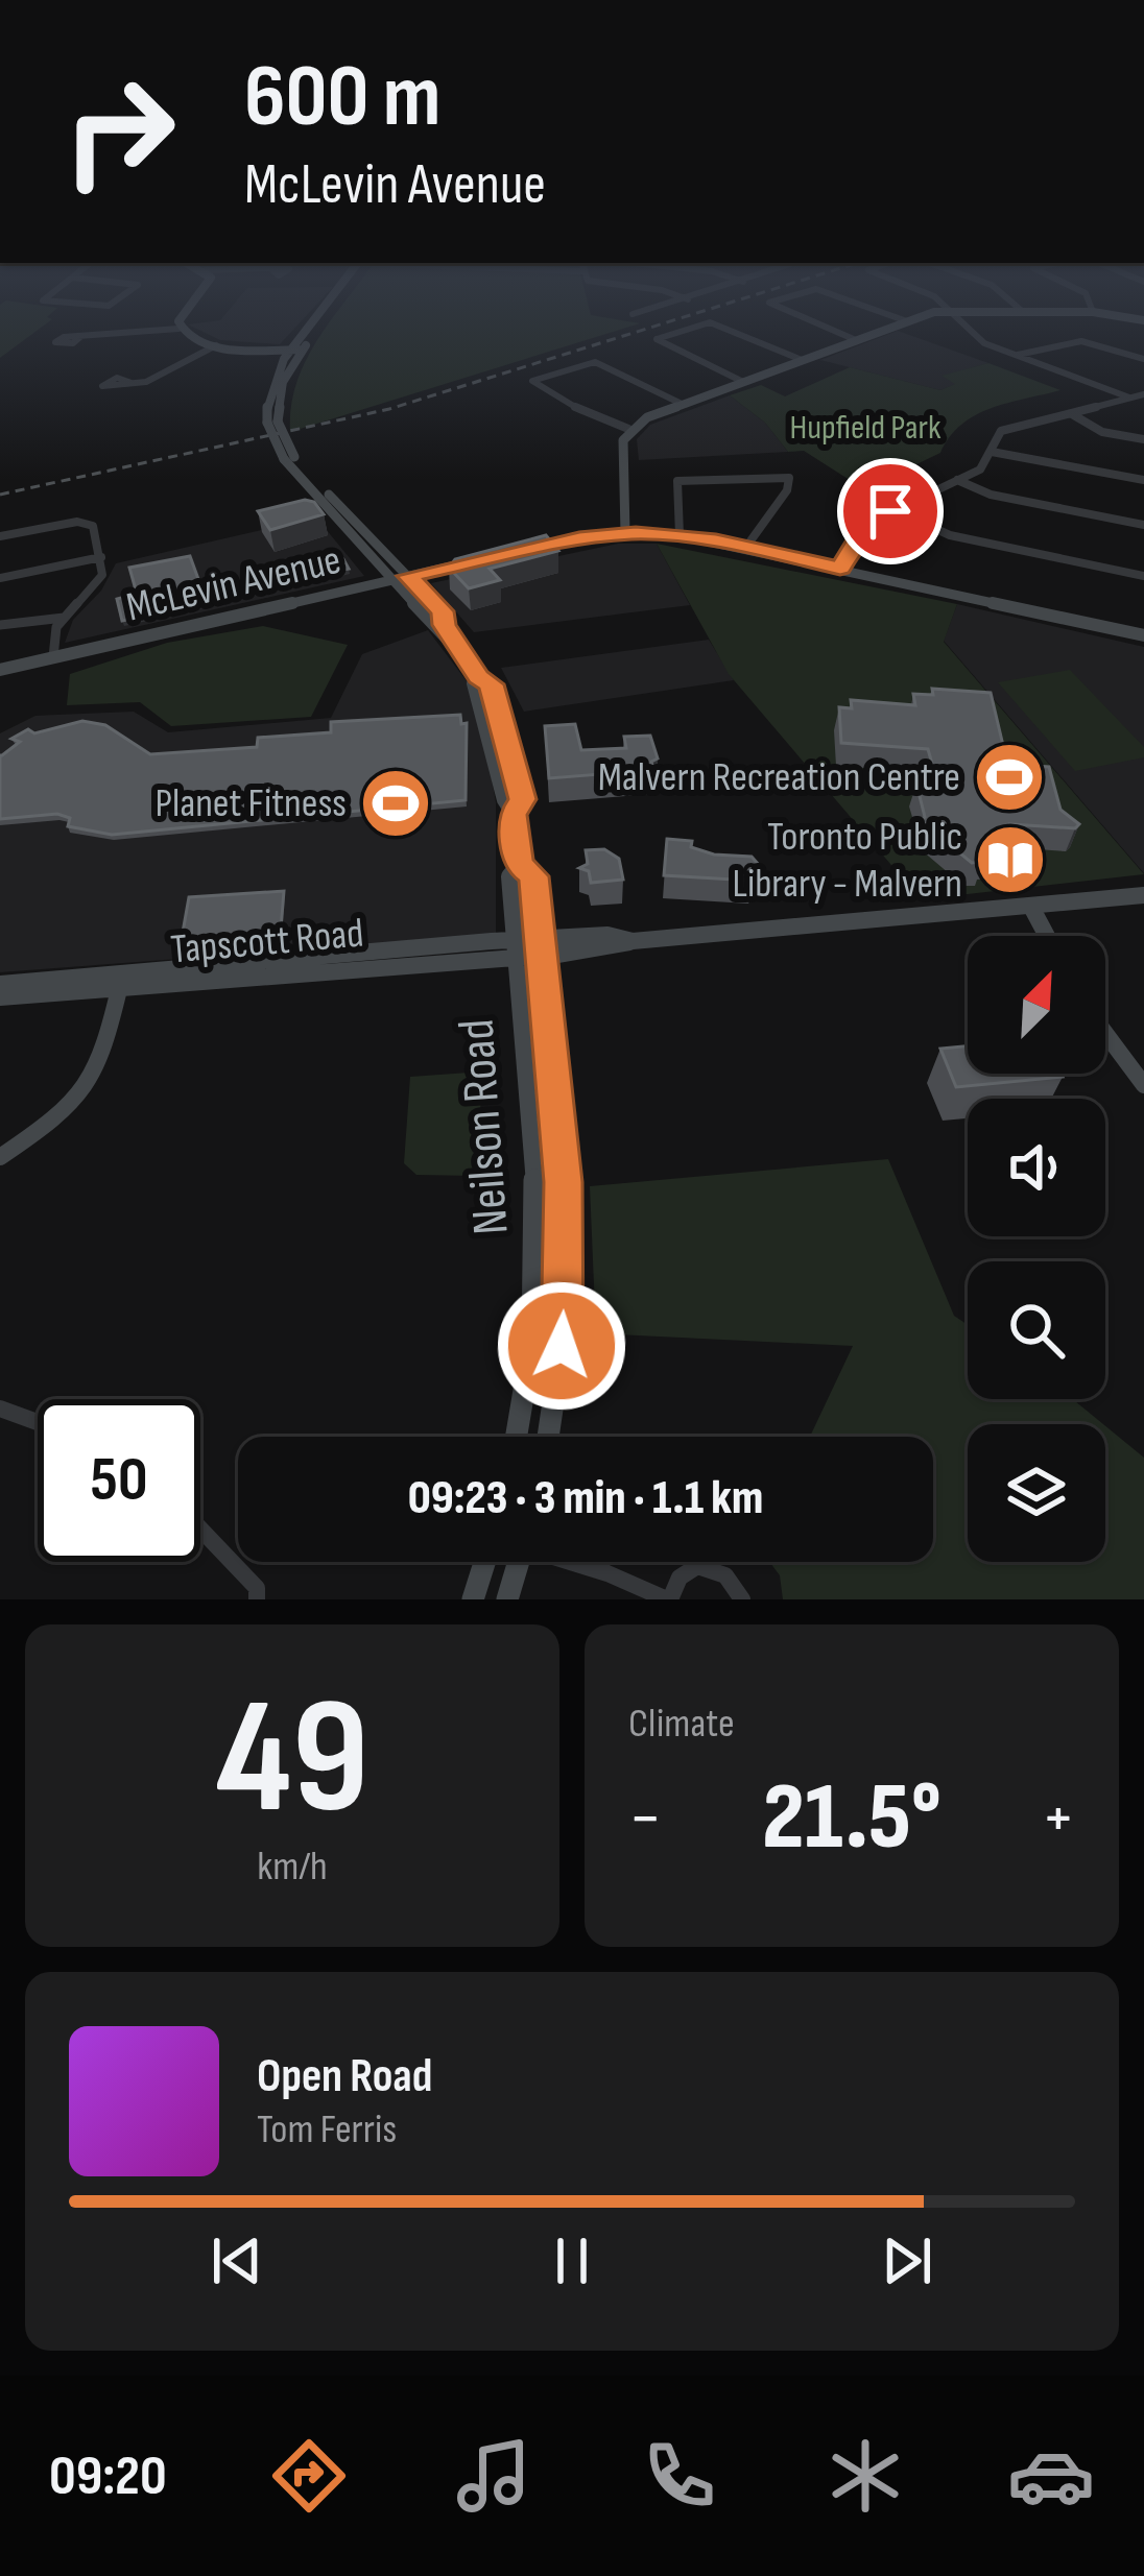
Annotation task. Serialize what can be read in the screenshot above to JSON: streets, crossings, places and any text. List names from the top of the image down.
{
  "streets": {
    "street": ["McLevin Avenue", "Tapscott Road", "Neilson Road"]
  },
  "crossings": [
    ["McLevin Avenue", "Neilson Road"],
    ["Tapscott Road", "Neilson Road"]
  ],
  "parks": ["Hupfield Park"],
  "places": {
    "sports": ["Malvern Recreation Centre", "Planet Fitness"],
    "library": ["Toronto Public Library - Malvern"]
  },
  "north": "top right",
  "page": {
    "turn": ["600 m", "McLevin Avenue"],
    "limit": "50",
    "trip": "09:23 · 3 min · 1.1 km",
    "tile": [
      ["49", "km/h"],
      "Climate"
    ],
    "heat": ["−", "21.5°", "+"],
    "song": ["Open Road", "Tom Ferris"],
    "tabs": "09:20"
  }
}
